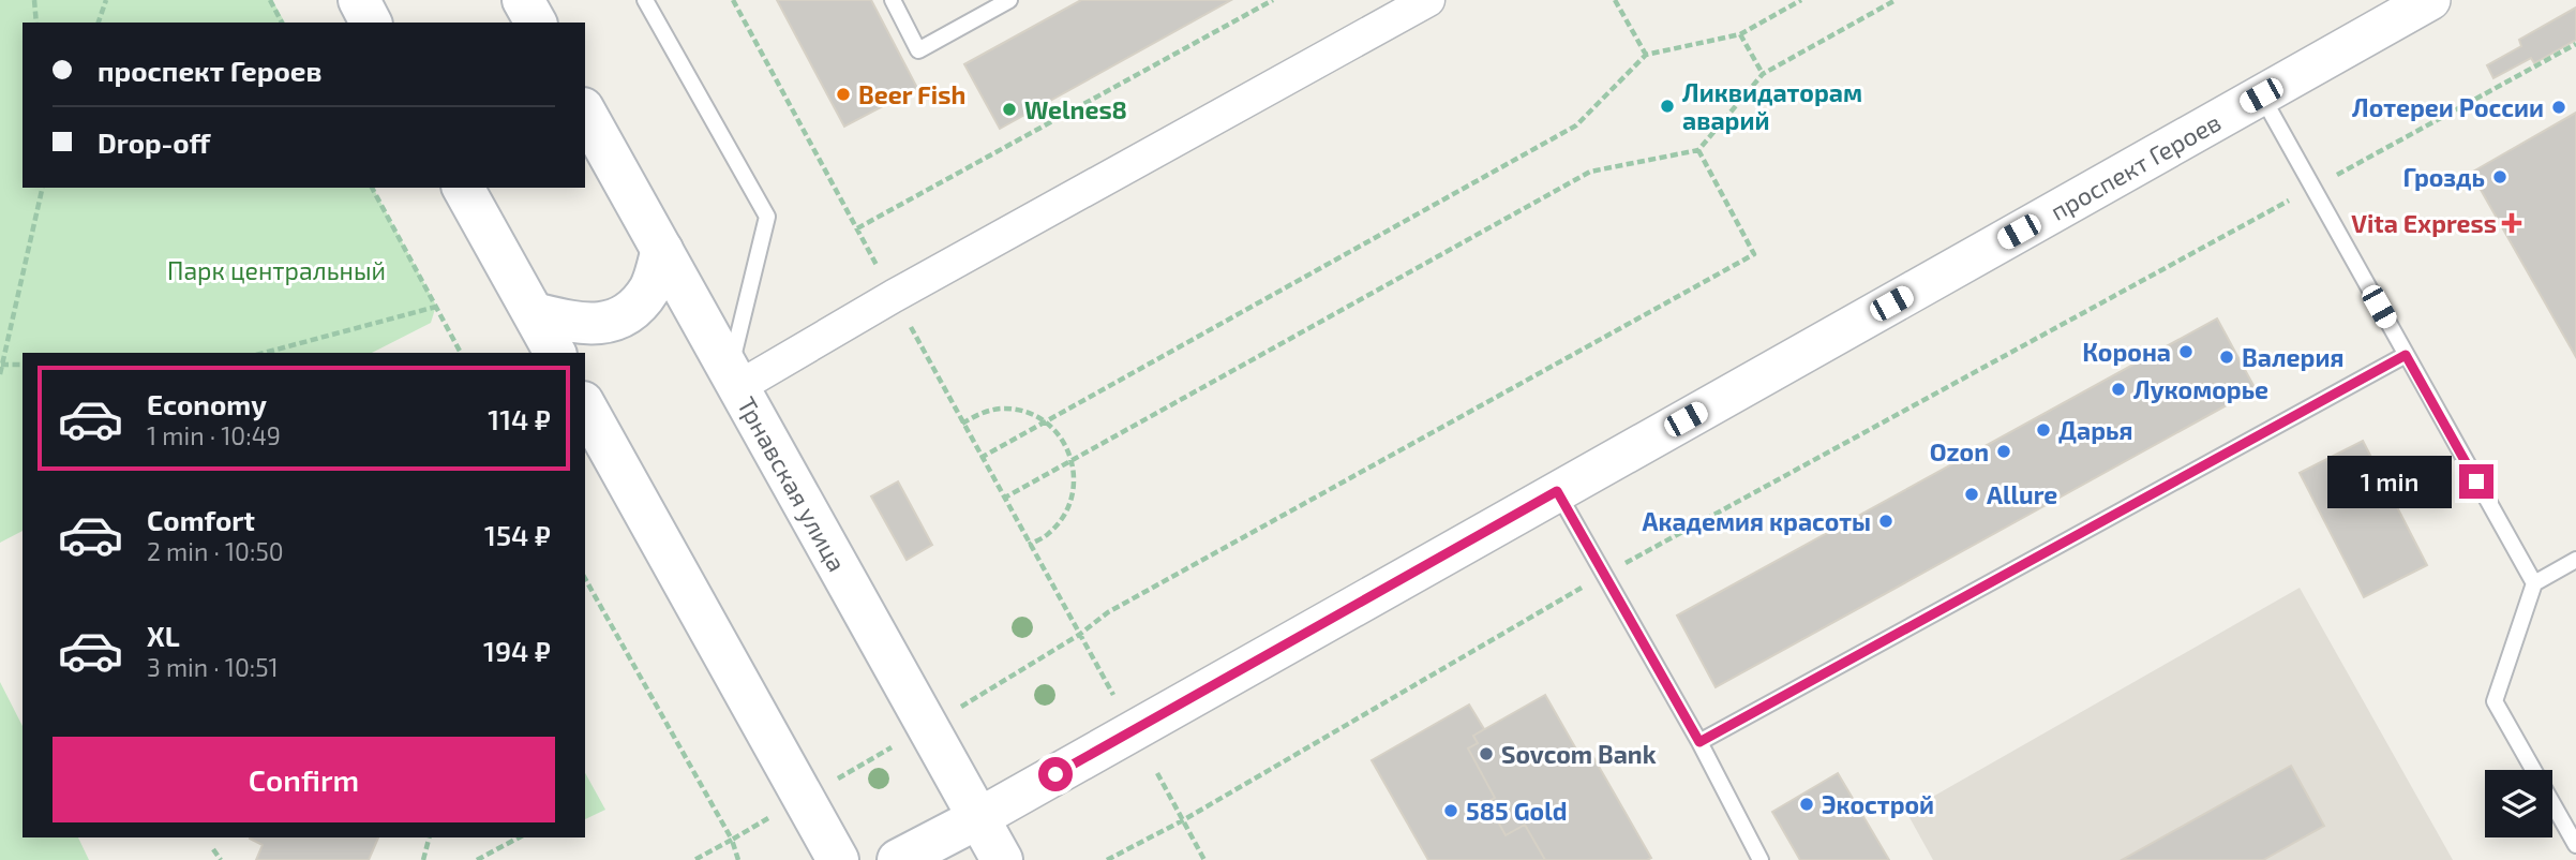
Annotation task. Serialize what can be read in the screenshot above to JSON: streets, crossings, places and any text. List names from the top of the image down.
{
  "streets": {
    "main road": ["проспект Героев", "Трнавская улица"]
  },
  "crossings": [
    ["проспект Героев", "Трнавская улица"]
  ],
  "parks": ["Парк центральный"],
  "places": {
    "other": [
      "Beer Fish",
      "Ликвидаторам аварий",
      "Лотереи России",
      "Welnes8",
      "Гроздь",
      "Корона",
      "Валерия",
      "Лукоморье",
      "Дарья",
      "Ozon",
      "Allure",
      "Академия красоты",
      "Sovcom Bank",
      "Экострой",
      "585 Gold"
    ],
    "health": ["Vita Express"]
  },
  "page": {
    "banner": ["проспект Героев", "Drop-off"],
    "list": [
      {
        "name": "Economy",
        "note": "1 min · 10:49",
        "value": "114 ₽"
      },
      {
        "name": "Comfort",
        "note": "2 min · 10:50",
        "value": "154 ₽"
      },
      {
        "name": "XL",
        "note": "3 min · 10:51",
        "value": "194 ₽"
      }
    ],
    "bubble": "1 min",
    "buttons": "Confirm"
  }
}
